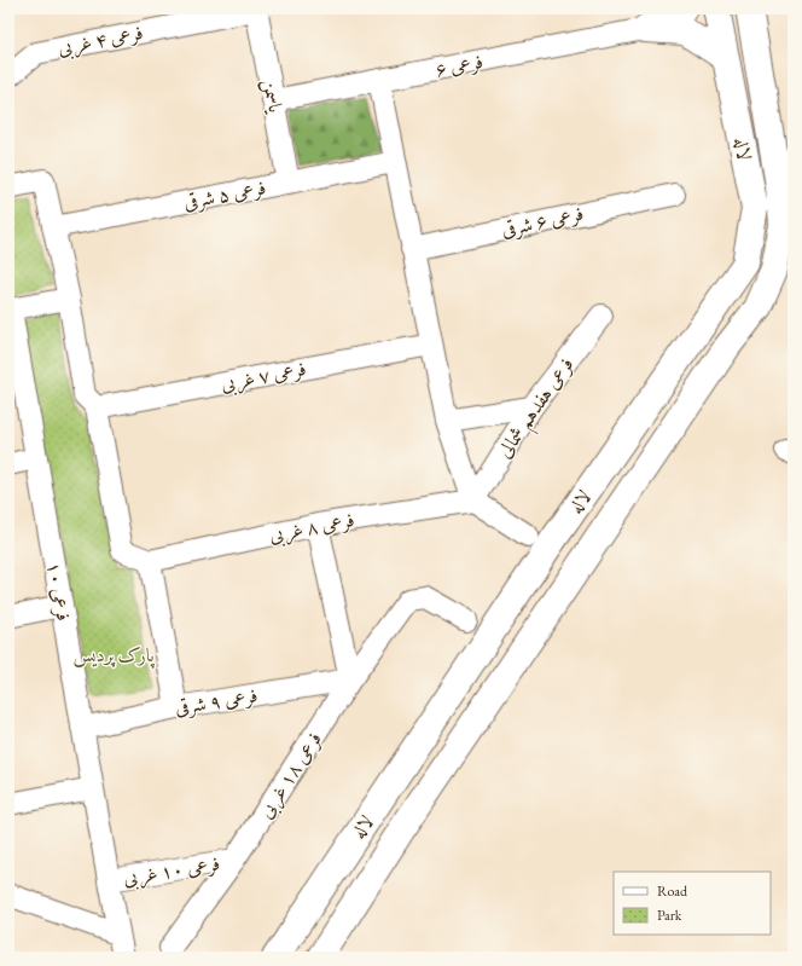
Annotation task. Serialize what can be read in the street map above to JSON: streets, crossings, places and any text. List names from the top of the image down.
{
  "streets": {
    "street": [
      "فرعی ۴ غربی",
      "فرعی ۶",
      "یاسمن",
      "لاله",
      "فرعی ۵ شرقی",
      "فرعی ۶ شرقی",
      "فرعی ۷ غربی",
      "فرعی هفدهم شمالی",
      "فرعی ۸ غربی",
      "فرعی ۱۰",
      "فرعی ۹ شرقی",
      "فرعی ۱۸ غربی",
      "فرعی ۱۰ غربی"
    ]
  },
  "crossings": [
    ["فرعی ۴ غربی", "یاسمن"],
    ["فرعی ۶", "یاسمن"],
    ["یاسمن", "فرعی ۵ شرقی"],
    ["فرعی هفدهم شمالی", "فرعی ۸ غربی"],
    ["فرعی ۱۰", "فرعی ۹ شرقی"],
    ["فرعی ۱۰", "فرعی ۱۰ غربی"],
    ["فرعی ۹ شرقی", "فرعی ۱۸ غربی"],
    ["فرعی ۱۸ غربی", "فرعی ۱۰ غربی"]
  ],
  "parks": ["پارک پردیس"],
  "legend": ["Road", "Park"]
}
